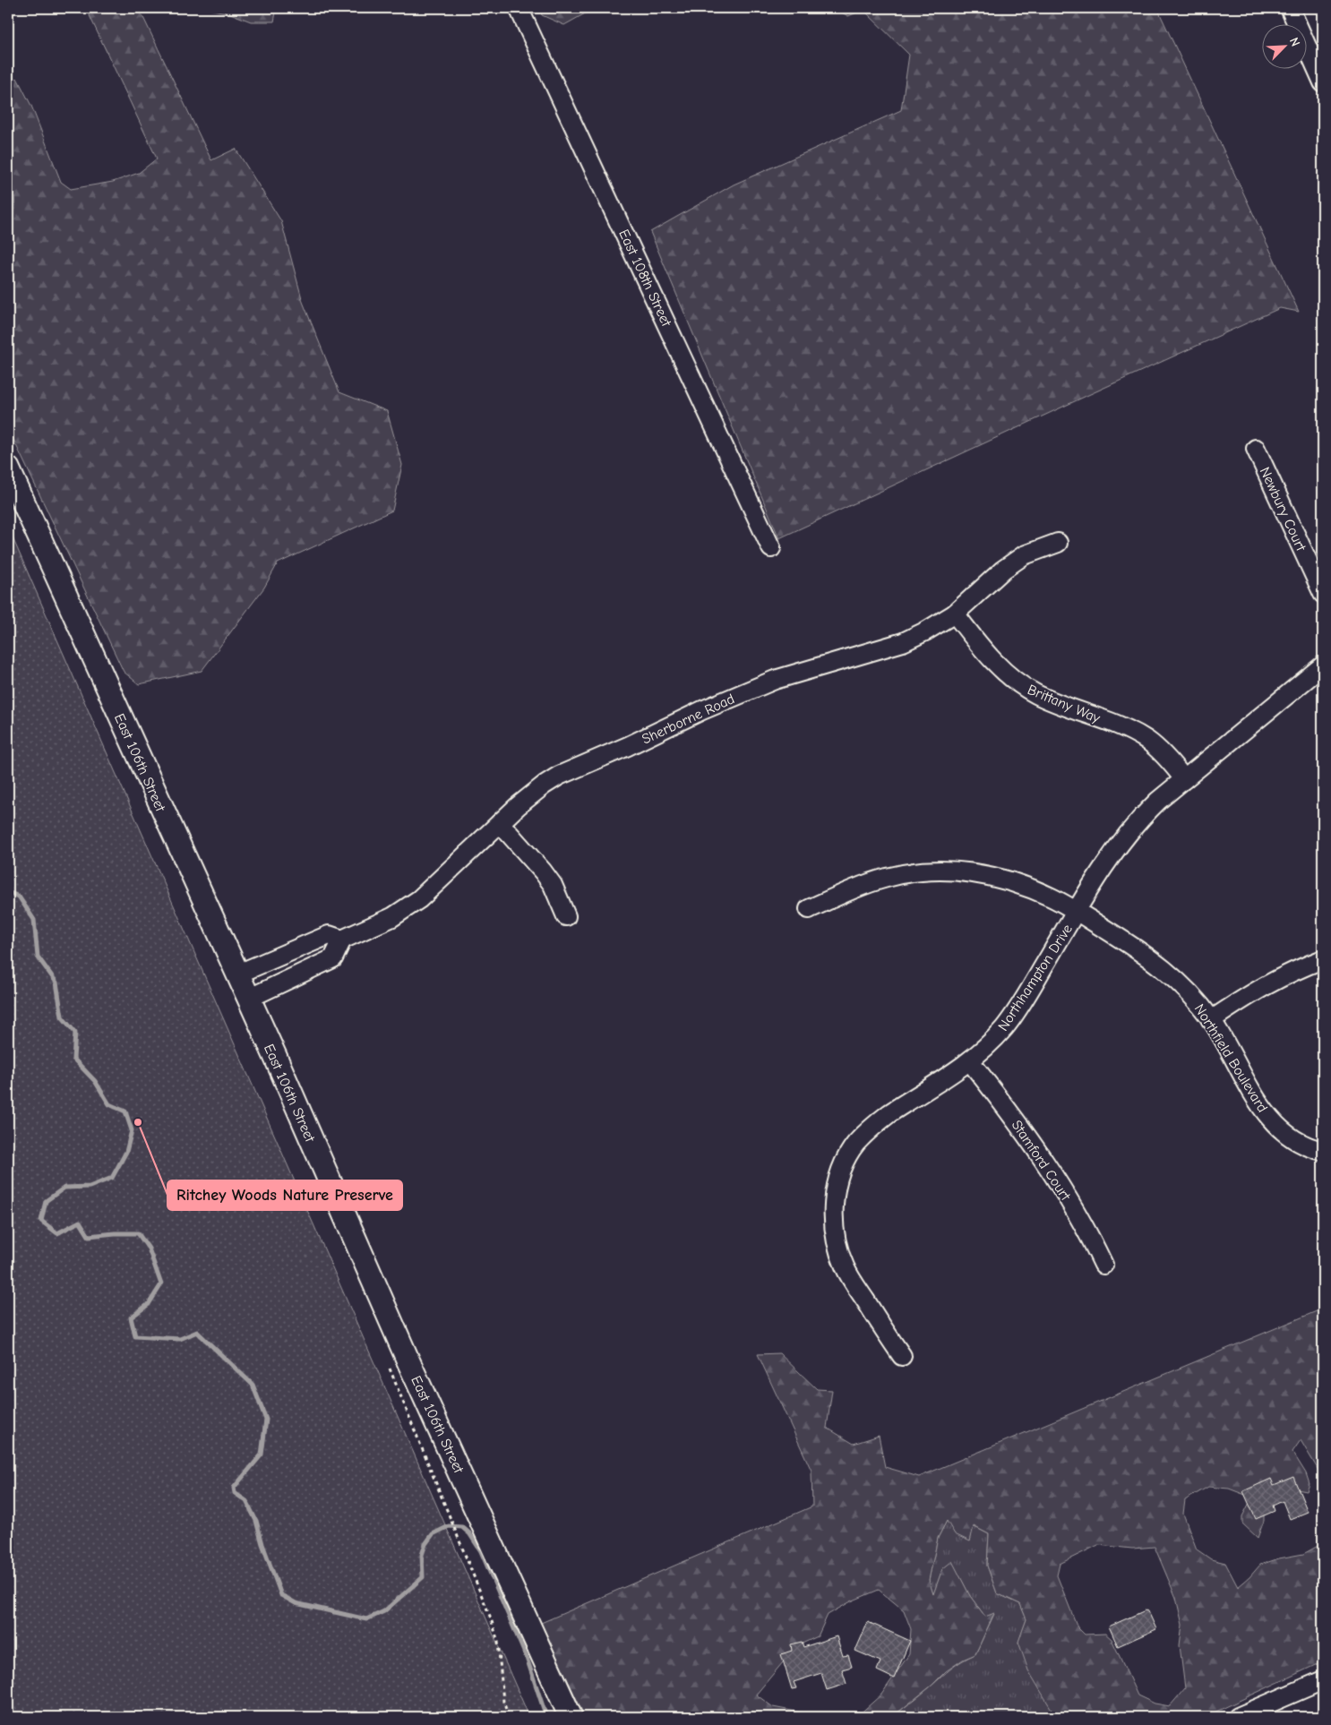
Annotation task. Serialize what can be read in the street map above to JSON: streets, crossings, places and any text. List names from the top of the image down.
{
  "streets": {
    "main road": ["East 106th Street"],
    "street": [
      "East 108th Street",
      "Newbury Court",
      "Brittany Way",
      "Sherborne Road",
      "Northhampton Drive",
      "Northfield Boulevard",
      "Stamford Court"
    ]
  },
  "crossings": [
    ["Brittany Way", "Sherborne Road"],
    ["Brittany Way", "Northhampton Drive"],
    ["Sherborne Road", "East 106th Street"],
    ["Northhampton Drive", "Northfield Boulevard"],
    ["Northhampton Drive", "Stamford Court"]
  ],
  "places": ["Ritchey Woods Nature Preserve"],
  "north": "top right"
}
